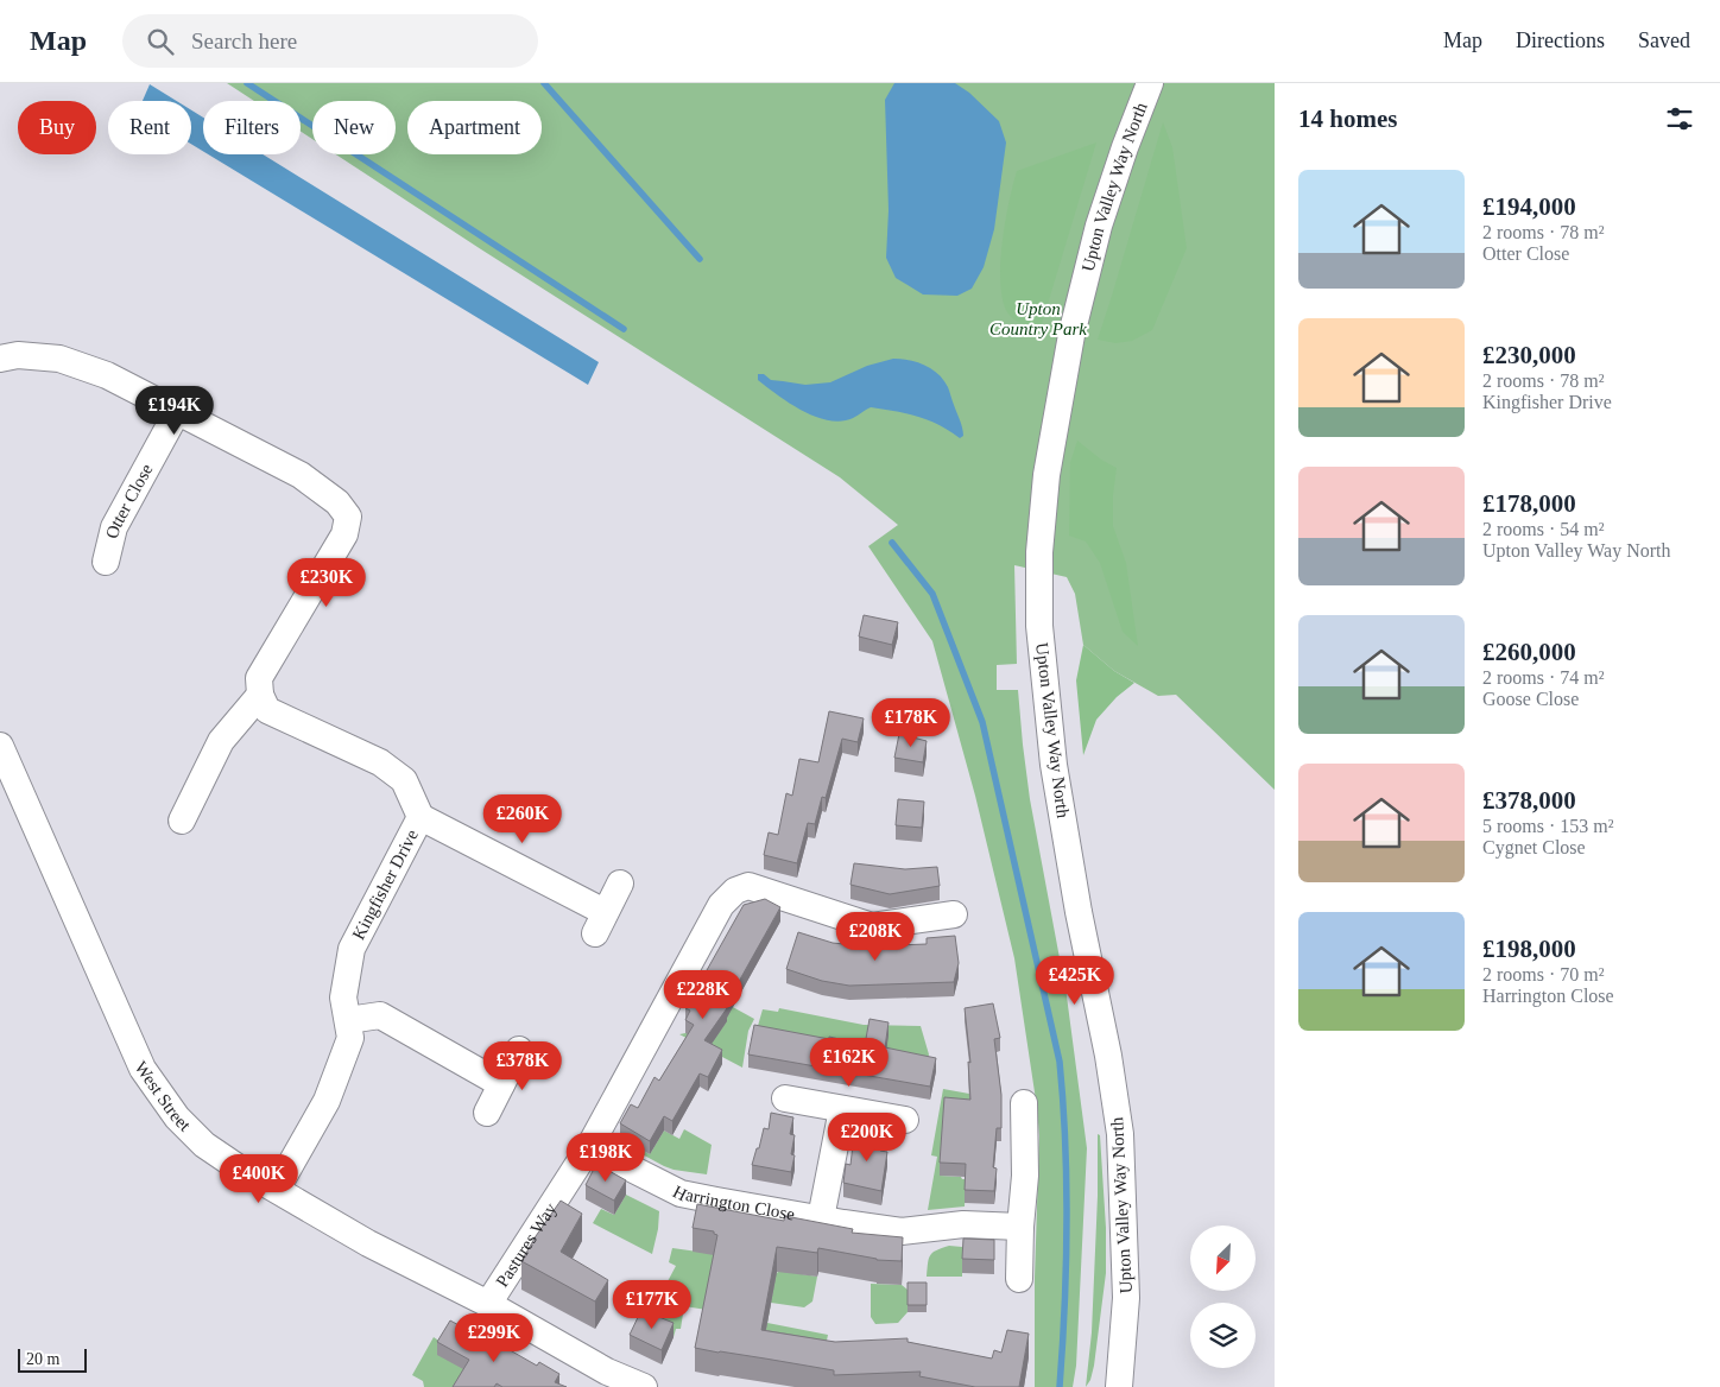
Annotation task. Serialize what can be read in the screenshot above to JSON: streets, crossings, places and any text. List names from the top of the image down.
{
  "streets": {
    "street": [
      "Upton Valley Way North",
      "Otter Close",
      "Kingfisher Drive",
      "West Street",
      "Harrington Close",
      "Pastures Way"
    ]
  },
  "crossings": [
    ["Kingfisher Drive", "West Street"],
    ["West Street", "Pastures Way"],
    ["Harrington Close", "Pastures Way"]
  ],
  "parks": ["Upton Country Park"],
  "scale_bar": "20 m",
  "north": "bottom left",
  "page": {
    "header": "Map",
    "search": "Search here",
    "nav": ["Map", "Directions", "Saved"],
    "heading": "14 homes",
    "chip": [
      "Buy",
      "Rent",
      "Filters",
      "New",
      "Apartment"
    ],
    "list": [
      {
        "name": "£194,000",
        "note": "2 rooms · 78 m² · Otter Close"
      },
      {
        "name": "£230,000",
        "note": "2 rooms · 78 m² · Kingfisher Drive"
      },
      {
        "name": "£178,000",
        "note": "2 rooms · 54 m² · Upton Valley Way North"
      },
      {
        "name": "£260,000",
        "note": "2 rooms · 74 m² · Goose Close"
      },
      {
        "name": "£378,000",
        "note": "5 rooms · 153 m² · Cygnet Close"
      },
      {
        "name": "£198,000",
        "note": "2 rooms · 70 m² · Harrington Close"
      }
    ],
    "price": [
      "£194K",
      "£230K",
      "£178K",
      "£260K",
      "£208K",
      "£425K",
      "£228K",
      "£162K",
      "£378K",
      "£200K",
      "£198K",
      "£400K",
      "£177K",
      "£299K"
    ],
    "scale": "20 m"
  }
}
